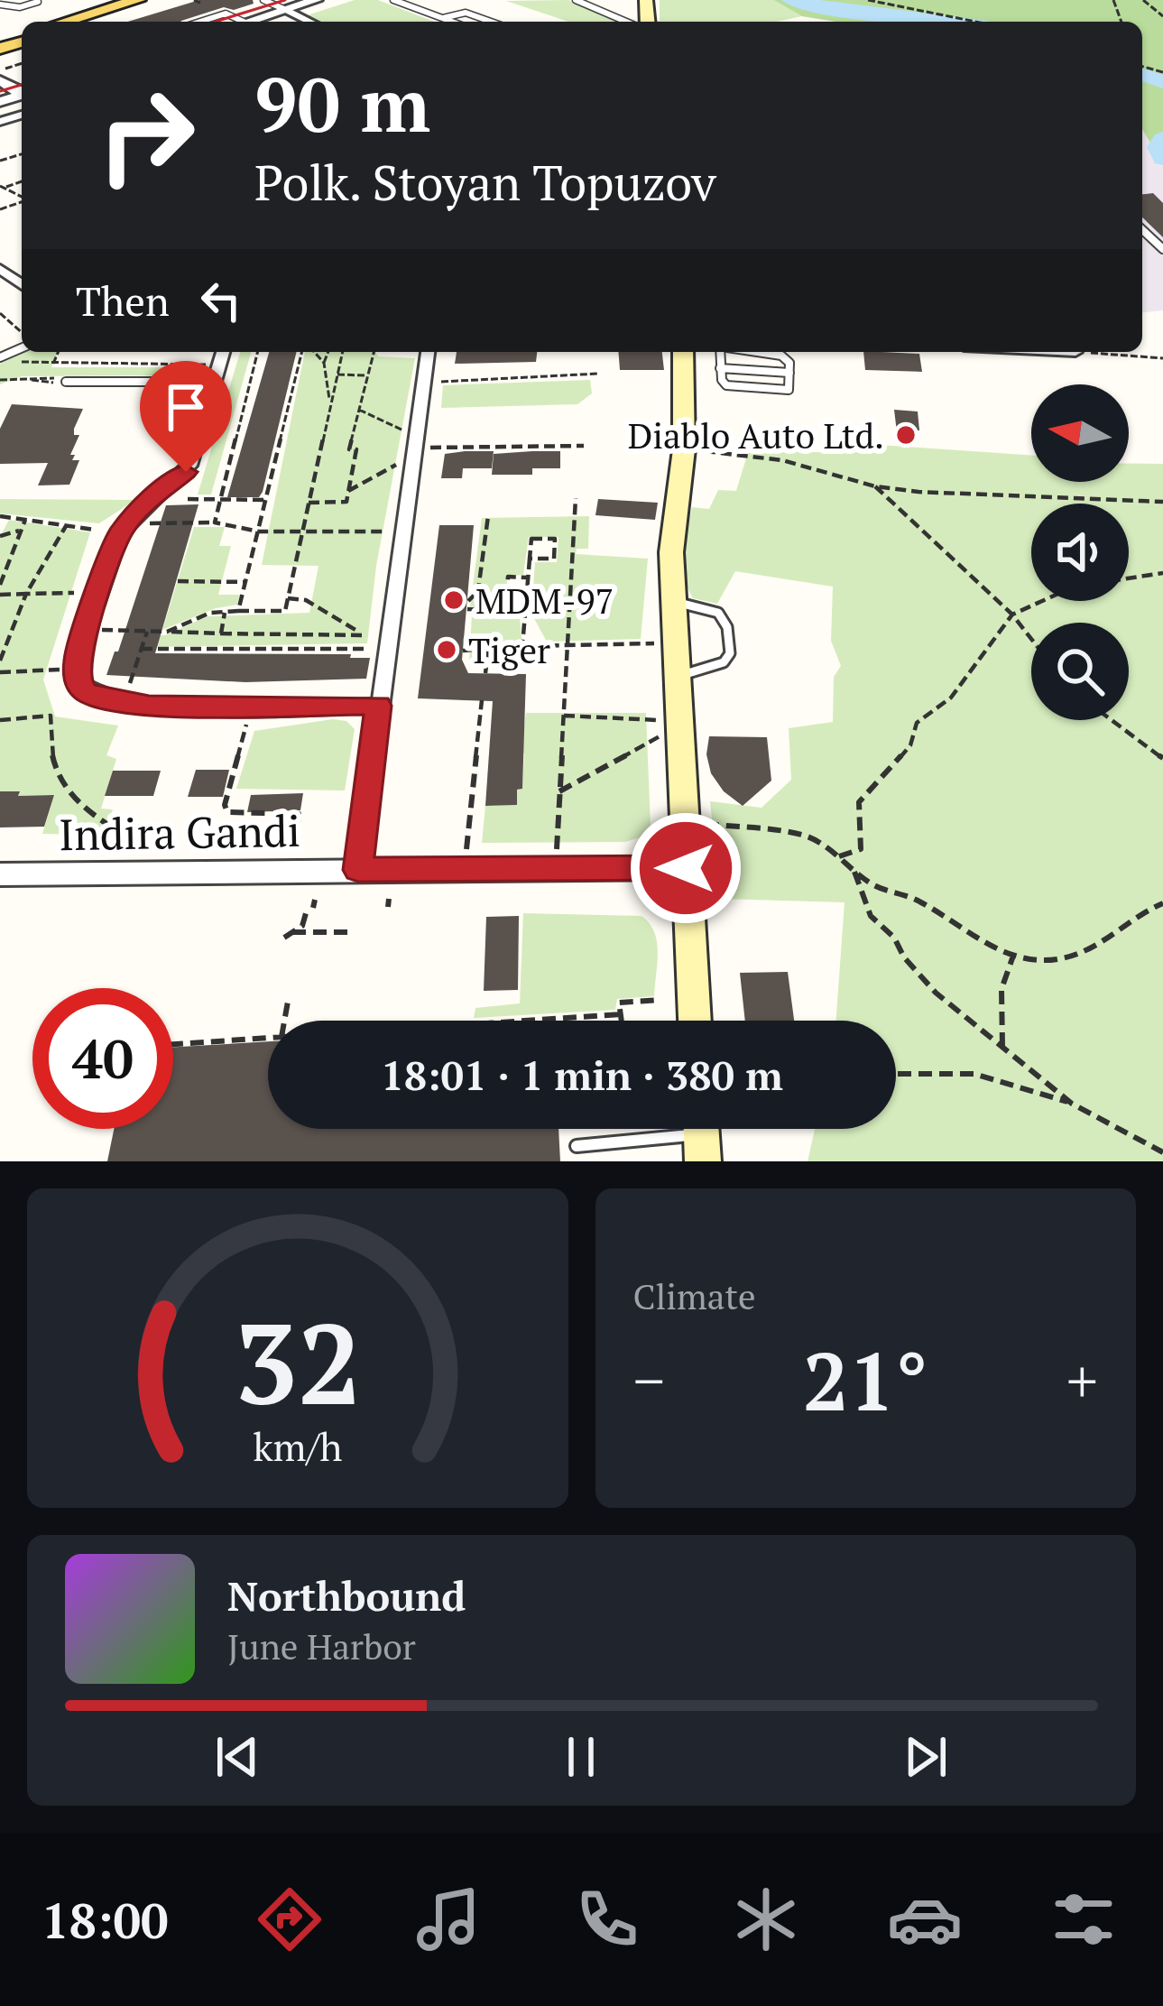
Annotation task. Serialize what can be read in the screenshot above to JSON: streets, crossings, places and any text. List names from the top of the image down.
{
  "streets": {
    "street": ["Indira Gandi"]
  },
  "places": ["Diablo Auto Ltd.", "MDM-97", "Tiger"],
  "north": "left",
  "page": {
    "turn": ["90 m", "Polk. Stoyan Topuzov"],
    "then": "Then",
    "limit": "40",
    "trip": "18:01 · 1 min · 380 m",
    "tile": "Climate",
    "heat": ["−", "21°", "+"],
    "song": ["Northbound", "June Harbor"],
    "tabs": "18:00",
    "gauge": ["32", "km/h"]
  }
}
